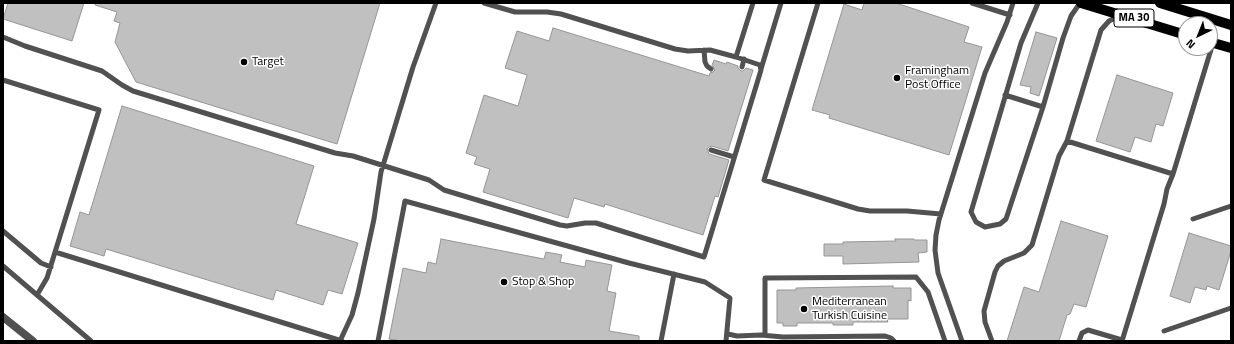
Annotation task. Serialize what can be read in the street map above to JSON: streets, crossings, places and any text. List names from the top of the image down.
{
  "streets": {
    "main road": ["MA 30"]
  },
  "places": [
    "Target",
    "Framingham Post Office",
    "Stop & Shop",
    "Mediterranean Turkish Cuisine"
  ],
  "north": "bottom left"
}
